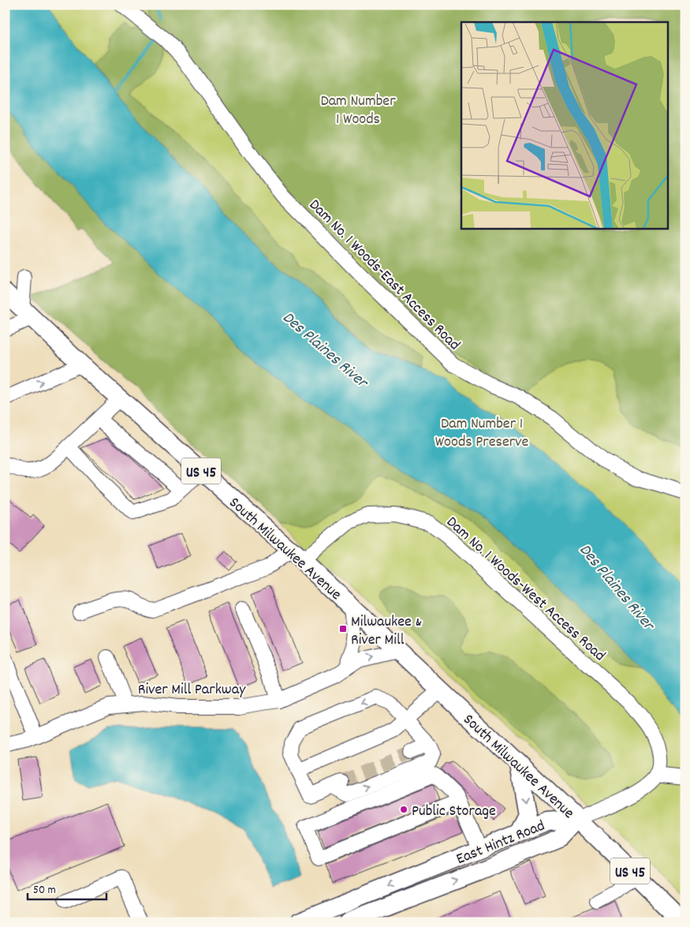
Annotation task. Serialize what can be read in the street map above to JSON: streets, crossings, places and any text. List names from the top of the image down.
{
  "streets": {
    "main road": ["US 45", "South Milwaukee Avenue", "East Hintz Road"],
    "street": ["Dam No. 1 Woods-East Access Road", "Dam No. 1 Woods-West Access Road", "River Mill Parkway"]
  },
  "crossings": [
    ["South Milwaukee Avenue", "Dam No. 1 Woods-West Access Road"],
    ["South Milwaukee Avenue", "River Mill Parkway"],
    ["South Milwaukee Avenue", "East Hintz Road"]
  ],
  "water": ["Des Plaines River"],
  "parks": ["Dam Number 1 Woods", "Dam Number 1 Woods Preserve"],
  "places": {
    "transit": ["Milwaukee & River Mill"],
    "other": ["Public Storage"]
  },
  "scale_bar": "50 m"
}
